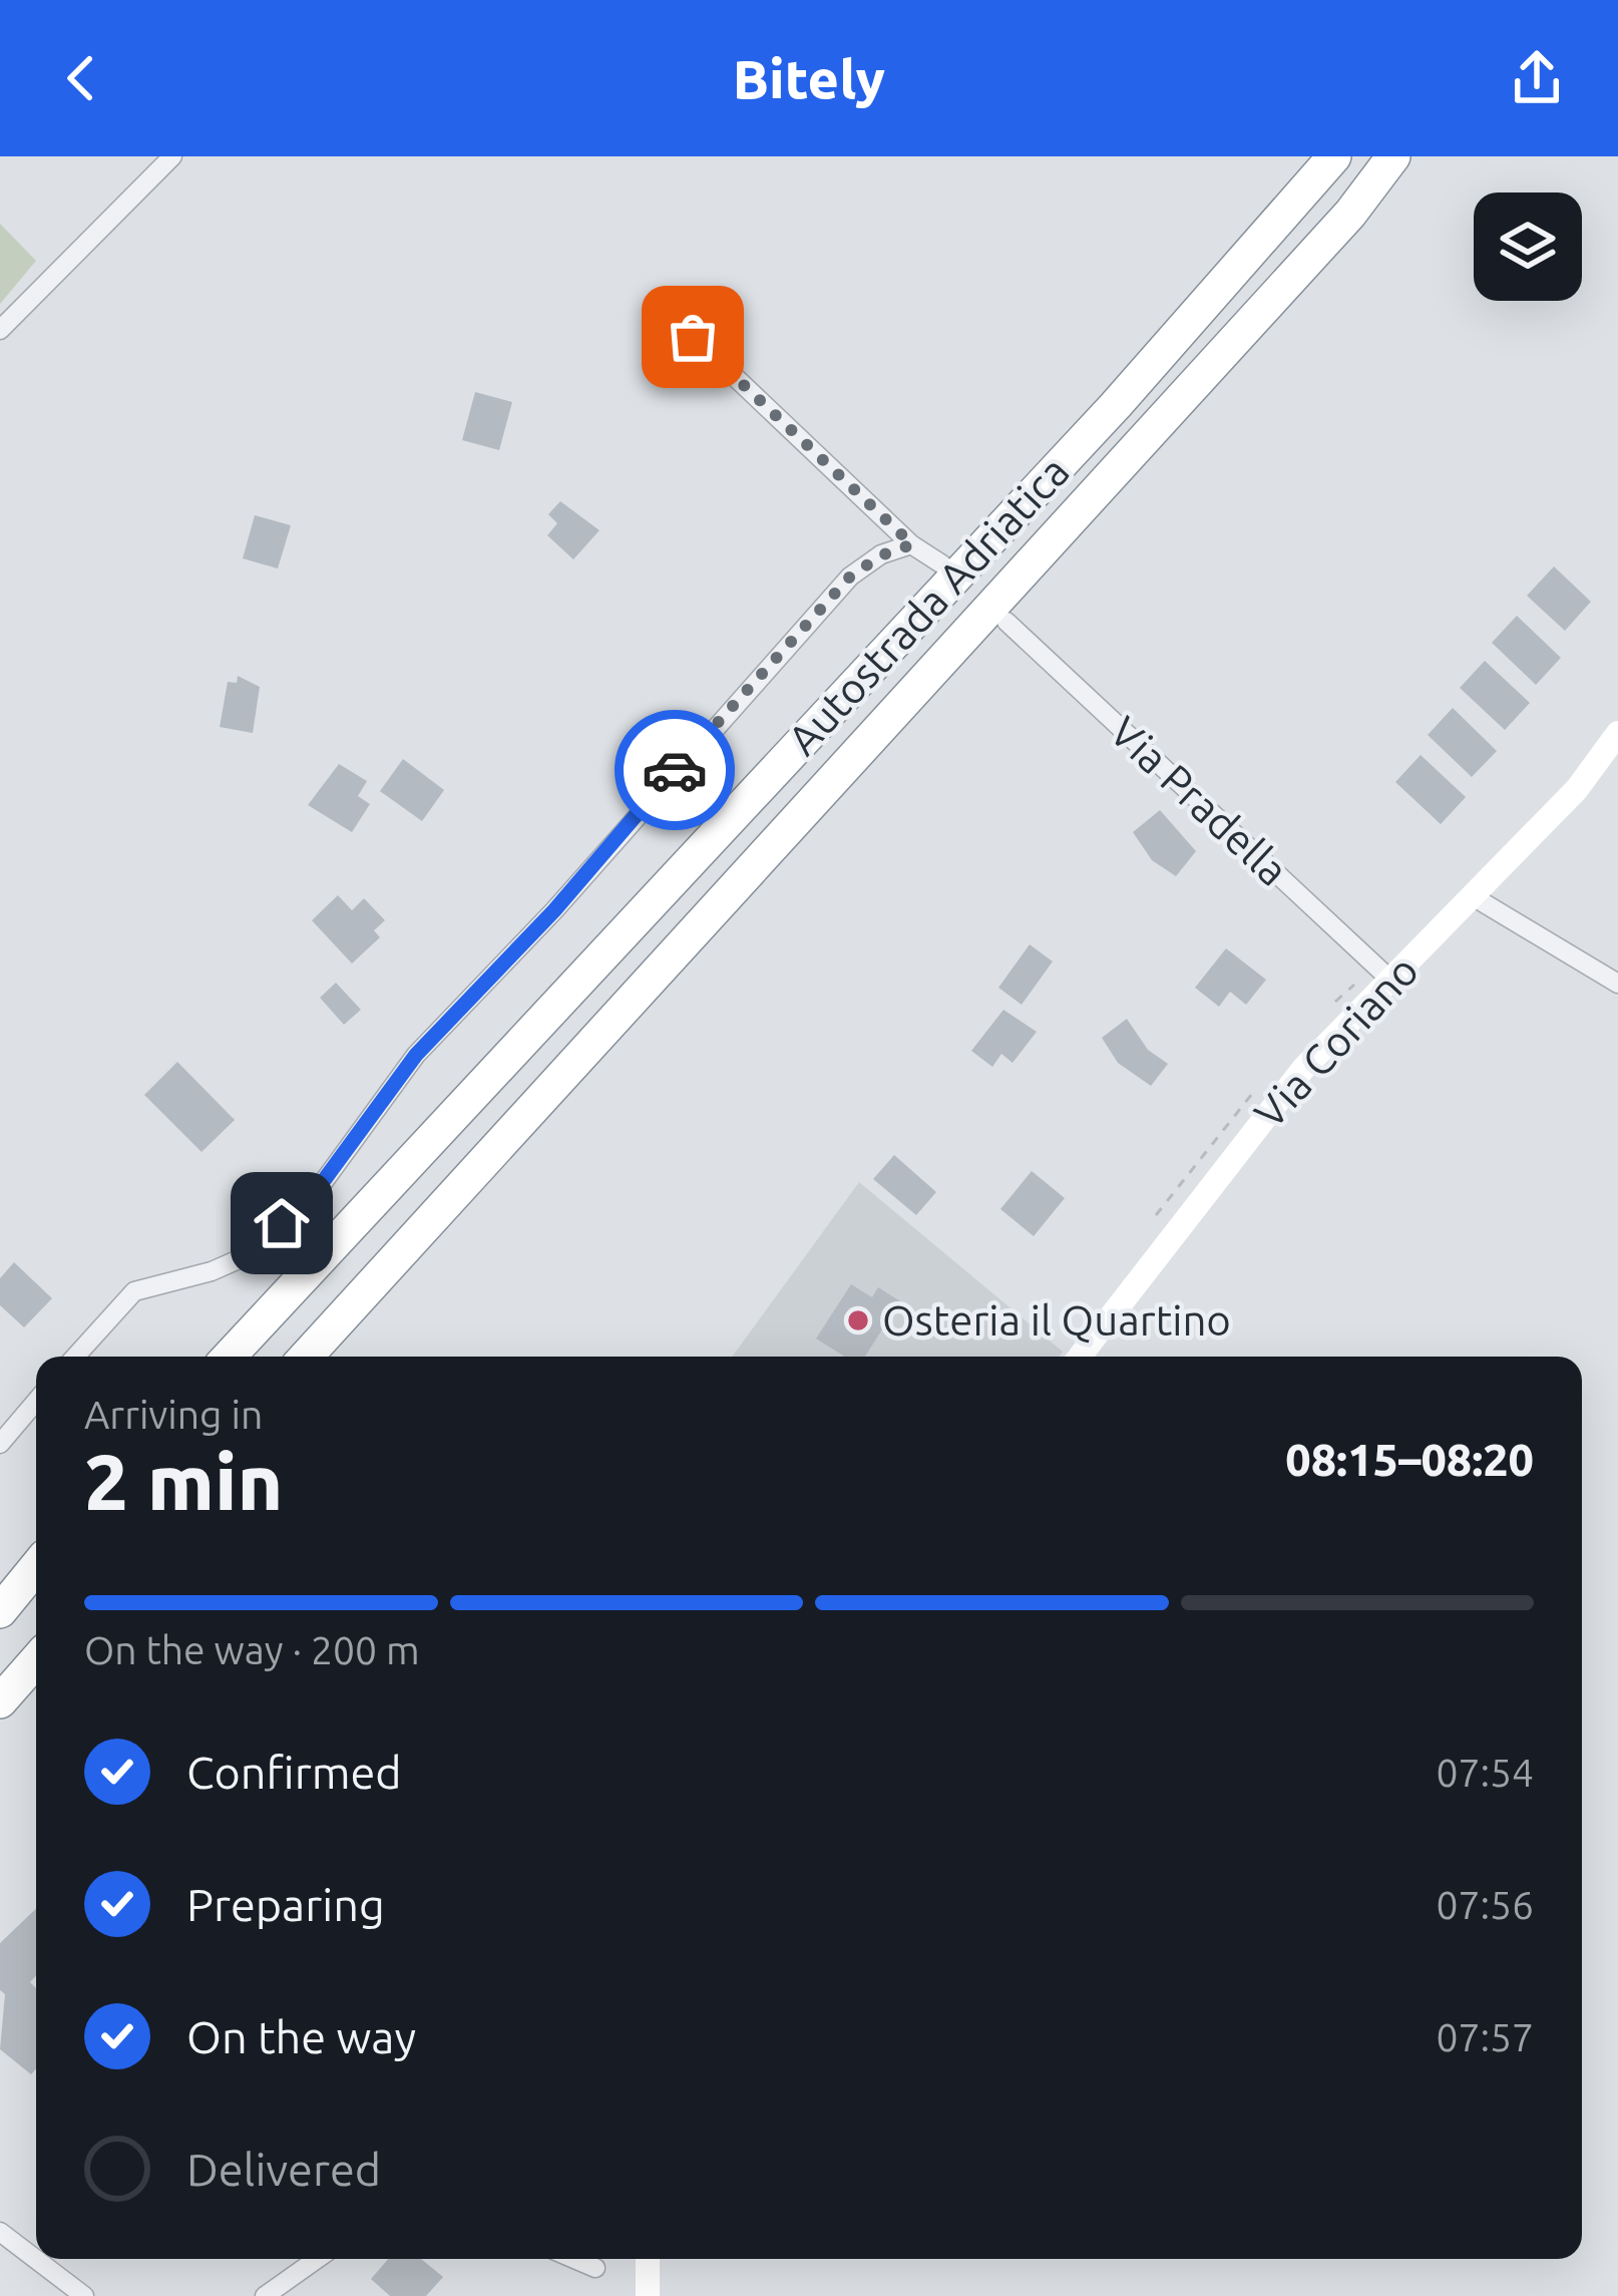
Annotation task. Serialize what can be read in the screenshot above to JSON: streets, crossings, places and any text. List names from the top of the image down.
{
  "streets": {
    "highway": ["Autostrada Adriatica"],
    "main road": ["Via Coriano"],
    "street": ["Via Pradella"]
  },
  "crossings": [
    ["Via Pradella", "Via Coriano"]
  ],
  "places": ["Osteria il Quartino"],
  "page": {
    "header": "Bitely",
    "heading": ["2 min", "Arriving in", "08:15–08:20"],
    "bar": "On the way · 200 m",
    "list": [
      ["Confirmed", "07:54"],
      ["Preparing", "07:56"],
      ["On the way", "07:57"],
      "Delivered"
    ]
  }
}
